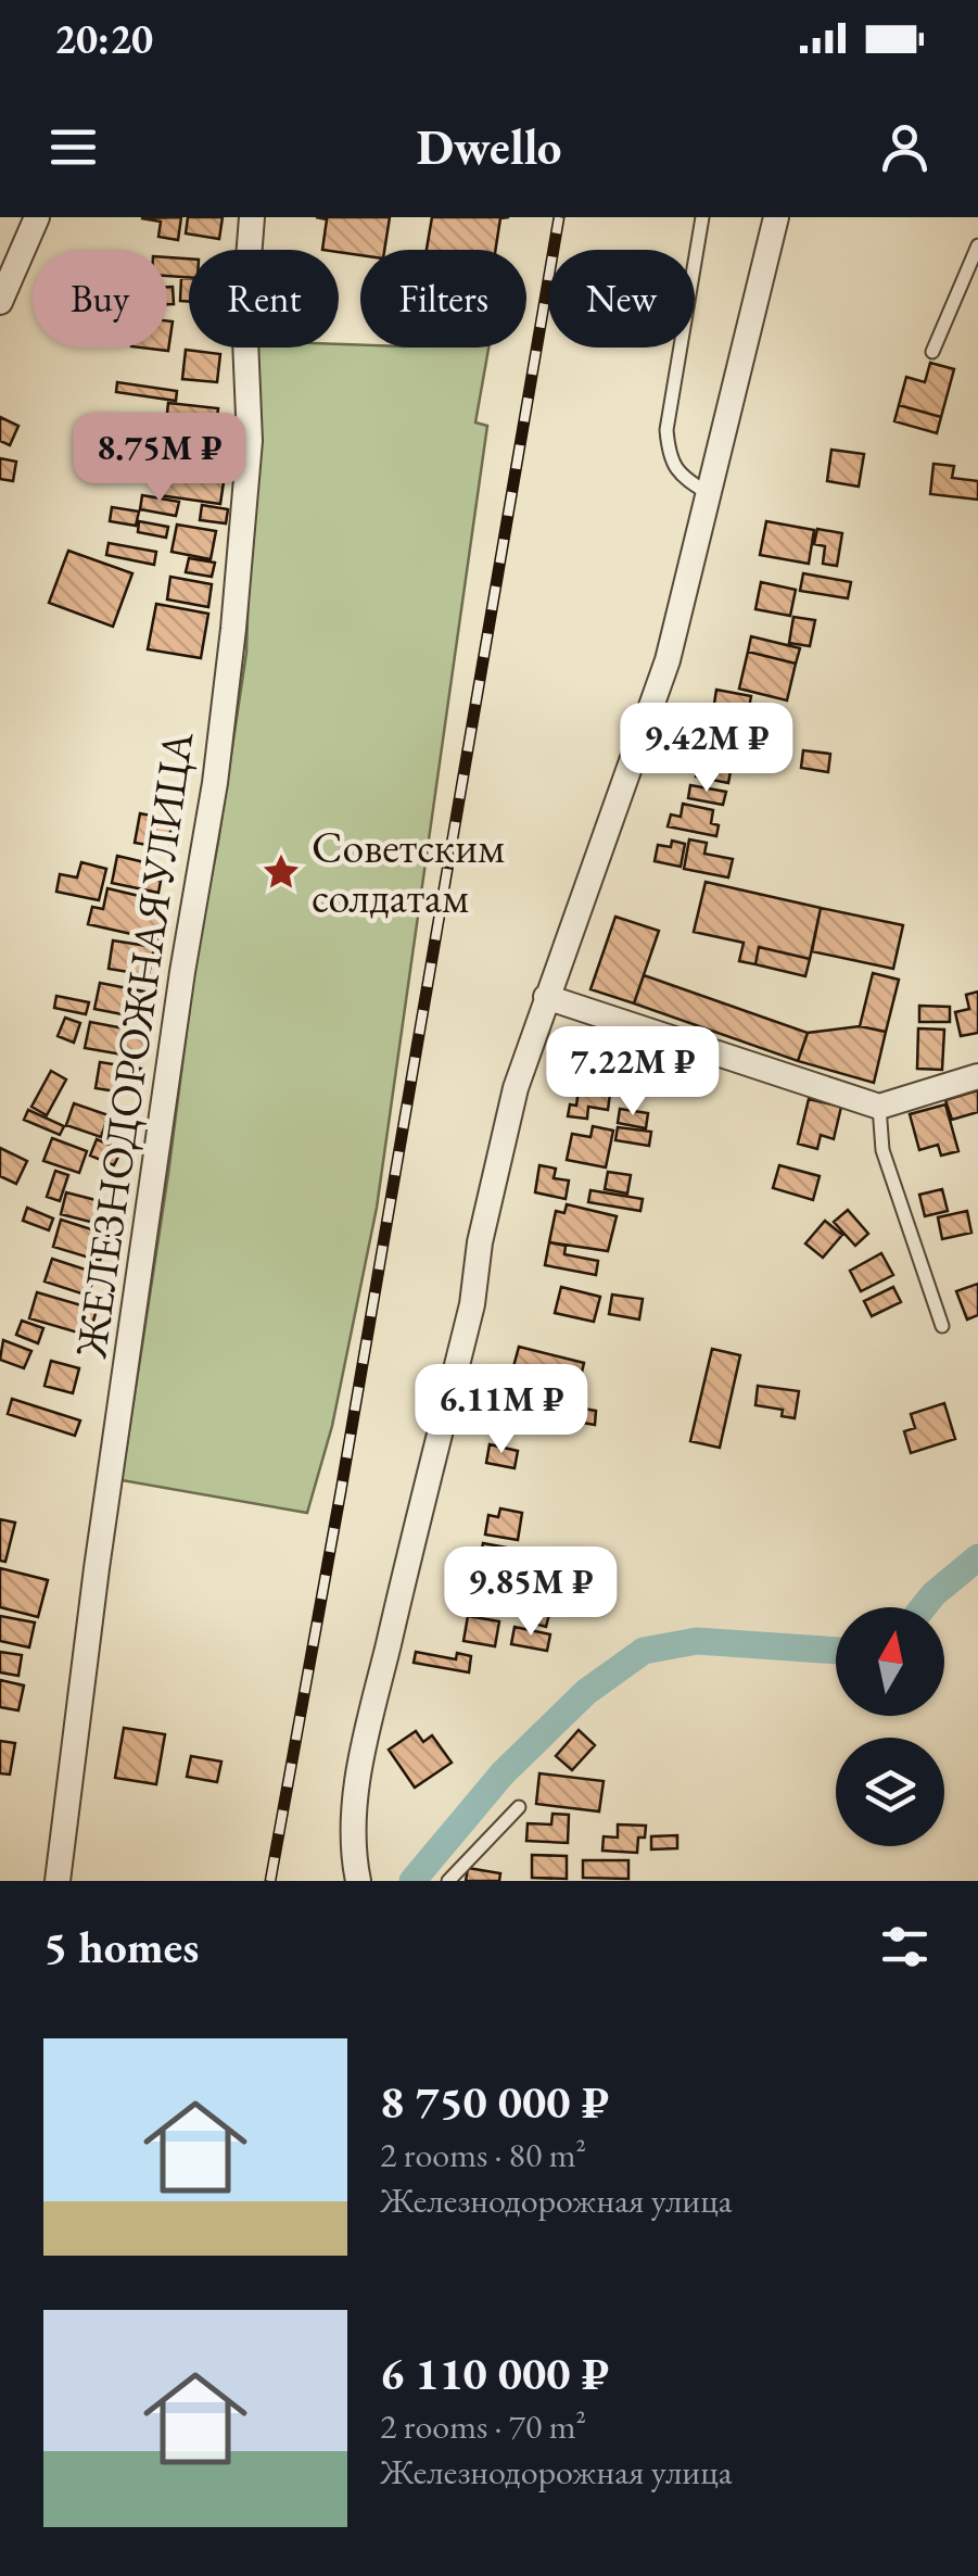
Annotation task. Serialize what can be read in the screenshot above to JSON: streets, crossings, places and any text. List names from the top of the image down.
{
  "streets": {
    "street": ["ЖЕЛЕЗНОДОРОЖНАЯ УЛИЦА"]
  },
  "places": {
    "place": ["Советским солдатам"]
  },
  "north": "top",
  "page": {
    "status": "20:20",
    "header": "Dwello",
    "chip": [
      "Buy",
      "Rent",
      "Filters",
      "New"
    ],
    "price": [
      "8.75M ₽",
      "9.42M ₽",
      "7.22M ₽",
      "6.11M ₽",
      "9.85M ₽"
    ],
    "heading": "5 homes",
    "list": [
      {
        "name": "8 750 000 ₽",
        "note": "2 rooms · 80 m² · Железнодорожная улица"
      },
      {
        "name": "6 110 000 ₽",
        "note": "2 rooms · 70 m² · Железнодорожная улица"
      }
    ]
  }
}
